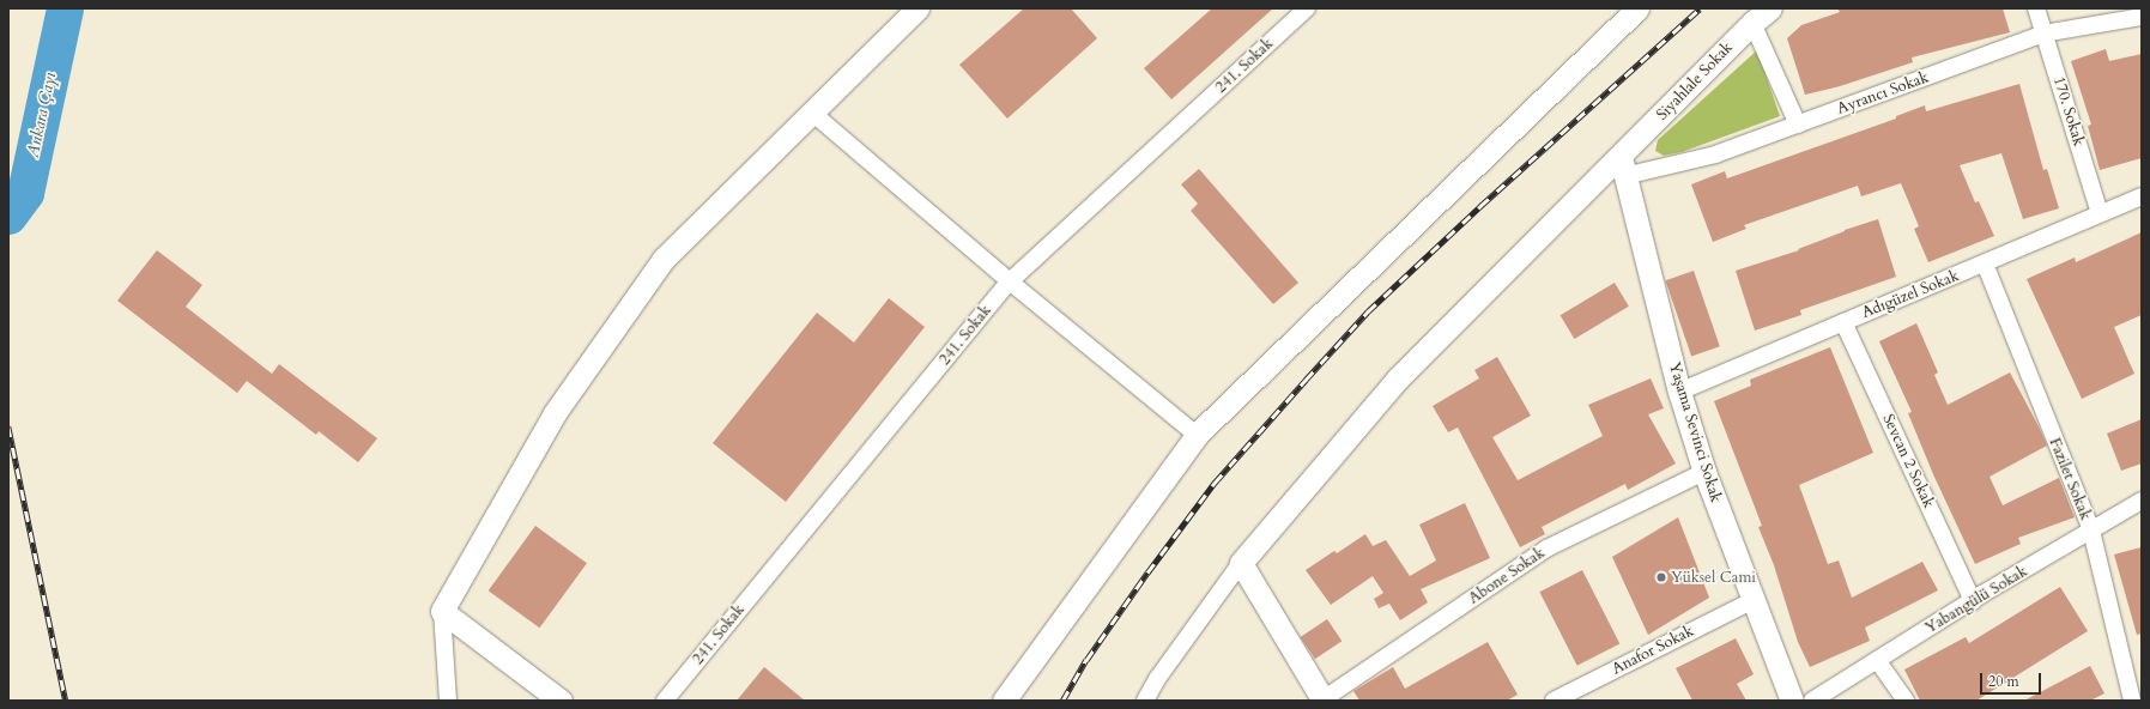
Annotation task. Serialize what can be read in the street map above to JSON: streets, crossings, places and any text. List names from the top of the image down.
{
  "streets": {
    "street": [
      "241. Sokak",
      "Siyahlale Sokak",
      "Ayrancı Sokak",
      "170. Sokak",
      "Adıgüzel Sokak",
      "Yaşama Sevinci Sokak",
      "Sevcan 2 Sokak",
      "Fazilet Sokak",
      "Abone Sokak",
      "Yabangülü Sokak",
      "Anafor Sokak"
    ]
  },
  "crossings": [
    ["Siyahlale Sokak", "Ayrancı Sokak"],
    ["Siyahlale Sokak", "Yaşama Sevinci Sokak"],
    ["Ayrancı Sokak", "170. Sokak"],
    ["Ayrancı Sokak", "Yaşama Sevinci Sokak"],
    ["170. Sokak", "Adıgüzel Sokak"],
    ["Adıgüzel Sokak", "Yaşama Sevinci Sokak"],
    ["Adıgüzel Sokak", "Sevcan 2 Sokak"],
    ["Adıgüzel Sokak", "Fazilet Sokak"],
    ["Yaşama Sevinci Sokak", "Abone Sokak"],
    ["Yaşama Sevinci Sokak", "Anafor Sokak"],
    ["Sevcan 2 Sokak", "Yabangülü Sokak"],
    ["Fazilet Sokak", "Yabangülü Sokak"]
  ],
  "water": ["Ankara Çayı"],
  "places": ["Yüksel Cami"],
  "scale_bar": "20 m"
}
